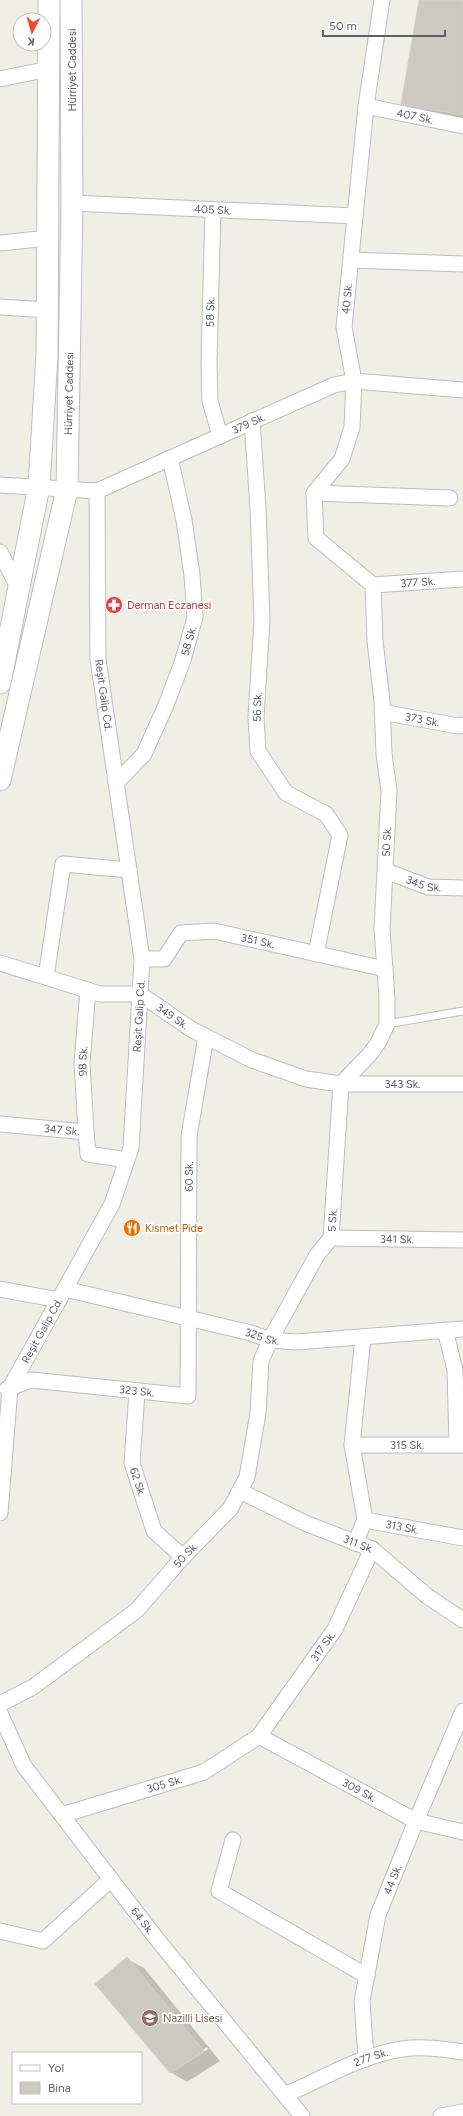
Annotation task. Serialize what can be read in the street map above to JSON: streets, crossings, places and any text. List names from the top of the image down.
{
  "streets": {
    "main road": ["Hürriyet Caddesi"],
    "street": [
      "407 Sk.",
      "405 Sk.",
      "40 Sk.",
      "58 Sk.",
      "379 Sk.",
      "377 Sk.",
      "Reşit Galip Cd.",
      "56 Sk.",
      "373 Sk.",
      "50 Sk.",
      "345 Sk.",
      "351 Sk.",
      "349 Sk.",
      "98 Sk.",
      "343 Sk.",
      "347 Sk.",
      "60 Sk.",
      "5 Sk.",
      "341 Sk.",
      "325 Sk.",
      "323 Sk.",
      "315 Sk.",
      "62 Sk.",
      "313 Sk.",
      "311 Sk.",
      "317 Sk.",
      "305 Sk.",
      "309 Sk.",
      "44 Sk.",
      "64 Sk.",
      "277 Sk."
    ]
  },
  "crossings": [
    ["Hürriyet Caddesi", "405 Sk."],
    ["Hürriyet Caddesi", "379 Sk."],
    ["407 Sk.", "40 Sk."],
    ["405 Sk.", "40 Sk."],
    ["405 Sk.", "58 Sk."],
    ["40 Sk.", "379 Sk."],
    ["58 Sk.", "379 Sk."],
    ["58 Sk.", "Reşit Galip Cd."],
    ["379 Sk.", "Reşit Galip Cd."],
    ["379 Sk.", "56 Sk."],
    ["377 Sk.", "50 Sk."],
    ["Reşit Galip Cd.", "351 Sk."],
    ["Reşit Galip Cd.", "349 Sk."],
    ["Reşit Galip Cd.", "347 Sk."],
    ["Reşit Galip Cd.", "325 Sk."],
    ["Reşit Galip Cd.", "323 Sk."],
    ["56 Sk.", "351 Sk."],
    ["373 Sk.", "50 Sk."],
    ["50 Sk.", "345 Sk."],
    ["50 Sk.", "351 Sk."],
    ["50 Sk.", "349 Sk."],
    ["50 Sk.", "343 Sk."],
    ["50 Sk.", "5 Sk."],
    ["50 Sk.", "325 Sk."],
    ["50 Sk.", "62 Sk."],
    ["50 Sk.", "311 Sk."],
    ["349 Sk.", "343 Sk."],
    ["349 Sk.", "60 Sk."],
    ["349 Sk.", "5 Sk."],
    ["98 Sk.", "347 Sk."],
    ["343 Sk.", "5 Sk."],
    ["60 Sk.", "325 Sk."],
    ["60 Sk.", "323 Sk."],
    ["5 Sk.", "341 Sk."],
    ["5 Sk.", "325 Sk."],
    ["325 Sk.", "323 Sk."],
    ["323 Sk.", "62 Sk."],
    ["311 Sk.", "317 Sk."],
    ["317 Sk.", "305 Sk."],
    ["317 Sk.", "309 Sk."],
    ["305 Sk.", "309 Sk."],
    ["305 Sk.", "64 Sk."],
    ["309 Sk.", "44 Sk."],
    ["44 Sk.", "277 Sk."],
    ["64 Sk.", "277 Sk."]
  ],
  "places": {
    "pharmacy": ["Derman Eczanesi"],
    "restaurant": ["Kısmet Pide"],
    "school or university": ["Nazilli Lisesi"]
  },
  "legend": ["Yol", "Bina"],
  "scale_bar": "50 m",
  "north": "bottom"
}
